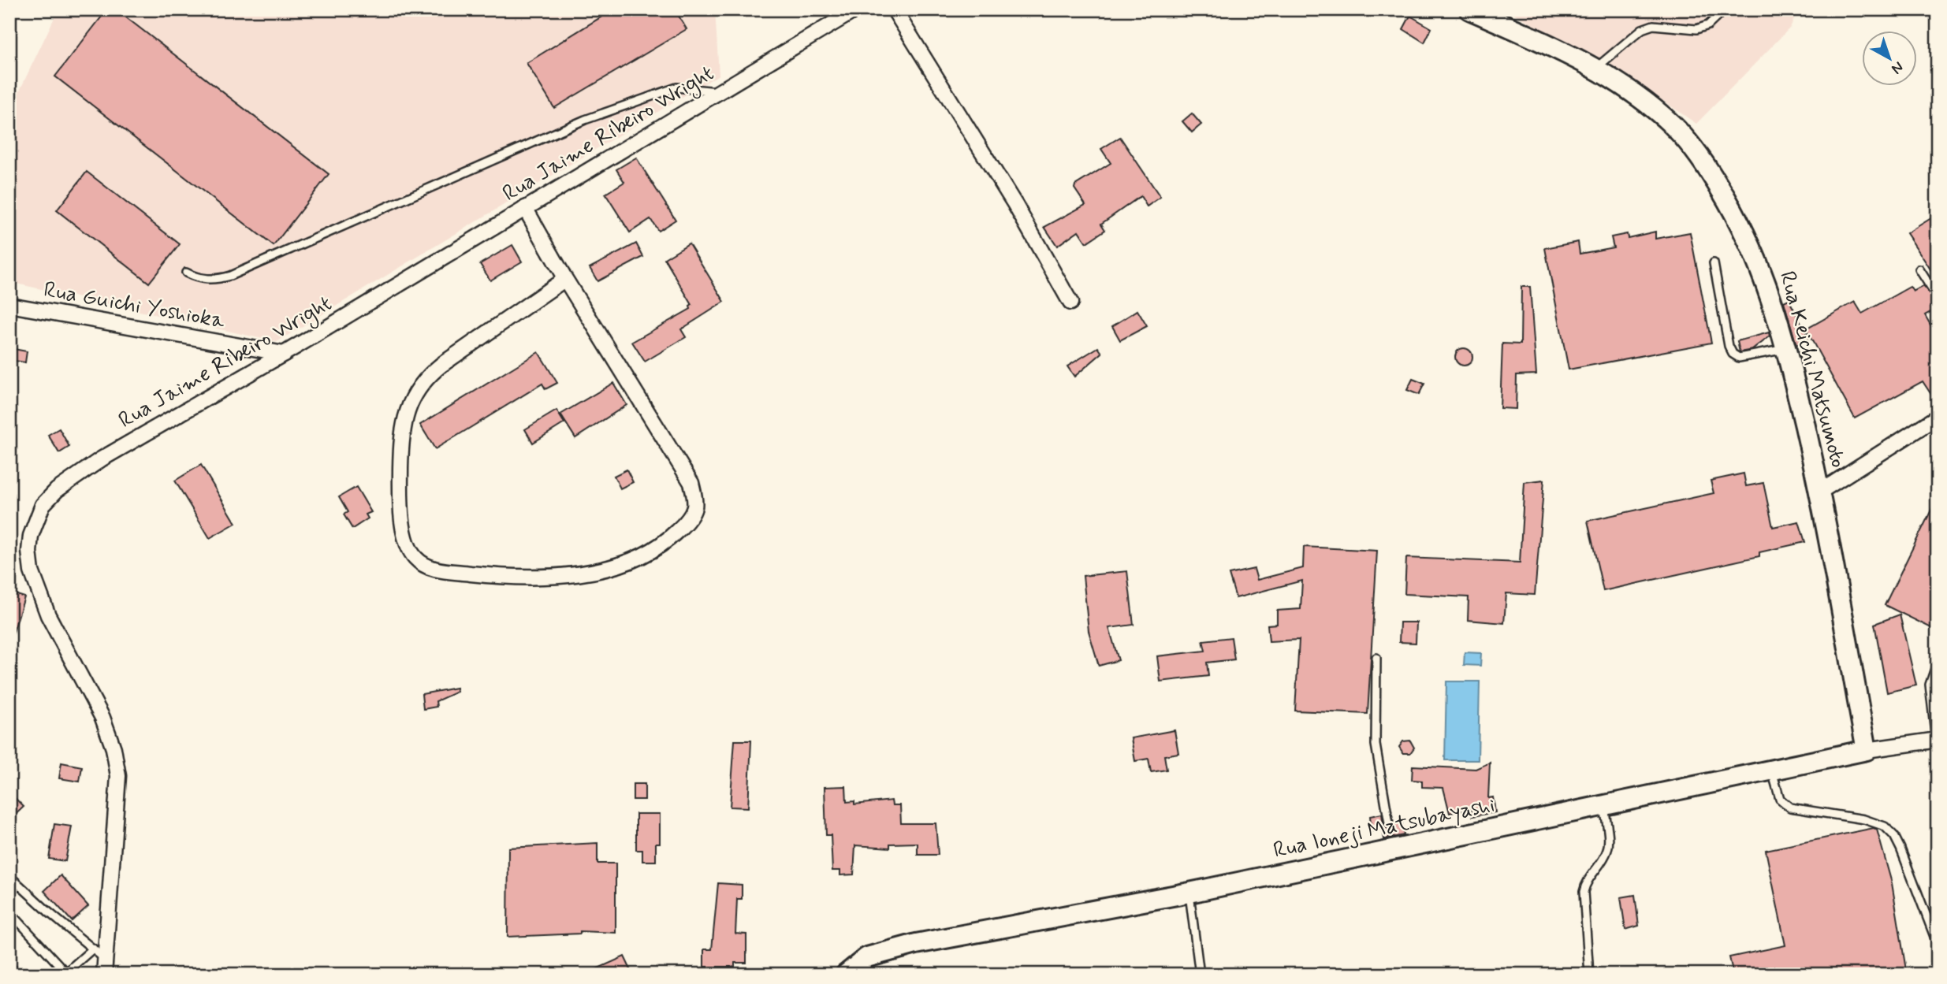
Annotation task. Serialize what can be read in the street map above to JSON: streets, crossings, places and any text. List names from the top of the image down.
{
  "streets": {
    "main road": ["Rua Keichi Matsumoto", "Rua Ioneji Matsubayashi"],
    "street": ["Rua Jaime Ribeiro Wright", "Rua Guichi Yoshioka"]
  },
  "crossings": [
    ["Rua Jaime Ribeiro Wright", "Rua Guichi Yoshioka"],
    ["Rua Keichi Matsumoto", "Rua Ioneji Matsubayashi"]
  ],
  "north": "bottom right"
}
